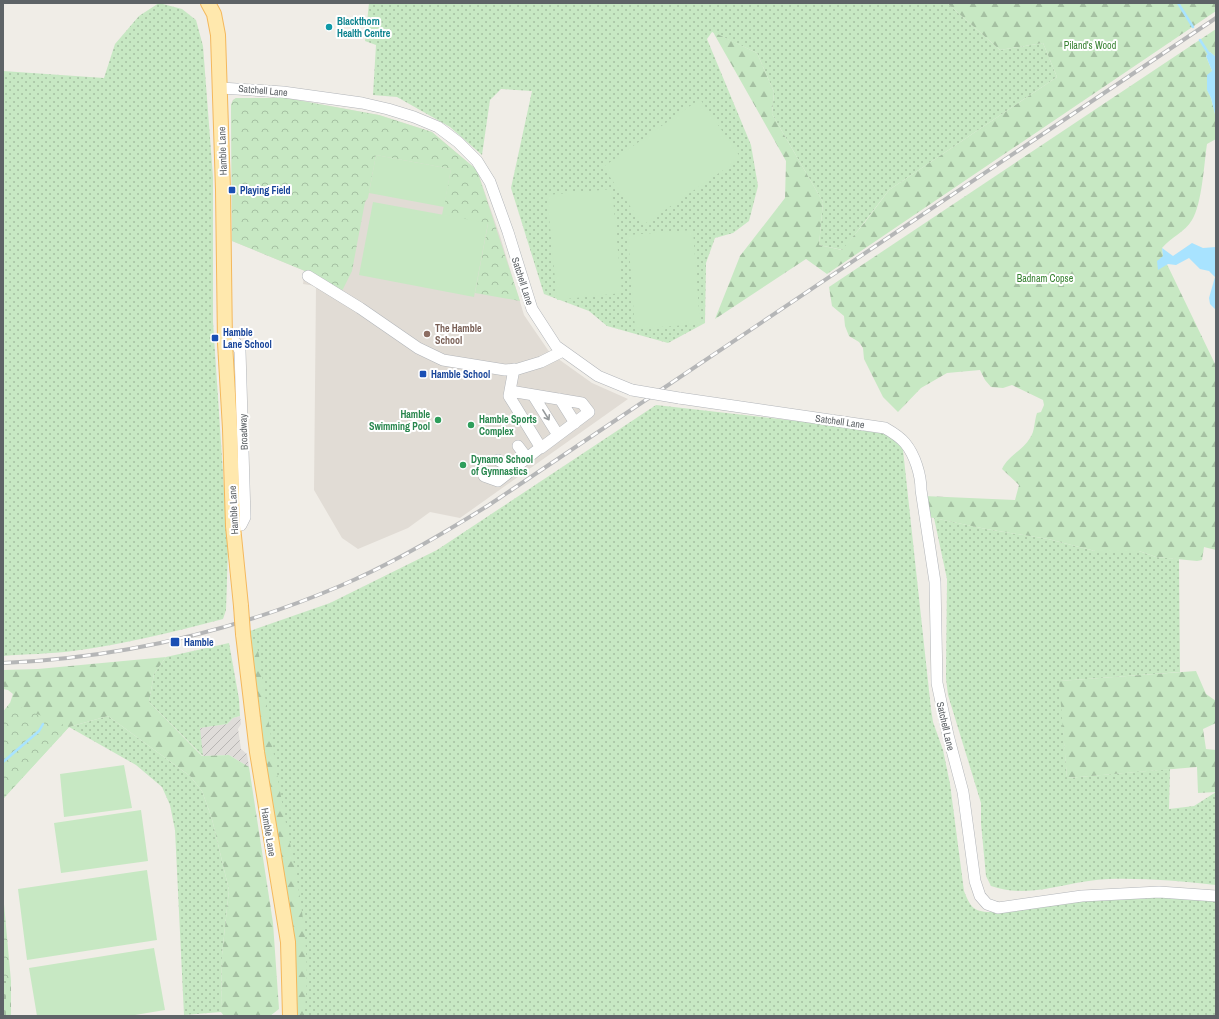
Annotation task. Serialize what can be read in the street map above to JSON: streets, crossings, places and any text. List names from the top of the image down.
{
  "streets": {
    "main road": ["Hamble Lane"],
    "street": ["Satchell Lane"]
  },
  "crossings": [
    ["Satchell Lane", "Hamble Lane"]
  ],
  "parks": ["Piland's Wood", "Badnam Copse"],
  "places": {
    "other": [
      "Blackthorn Health Centre",
      "The Hamble School",
      "Hamble Swimming Pool",
      "Hamble Sports Complex",
      "Dynamo School of Gymnastics"
    ],
    "transit": [
      "Playing Field",
      "Hamble Lane School",
      "Hamble School",
      "Hamble"
    ]
  }
}
